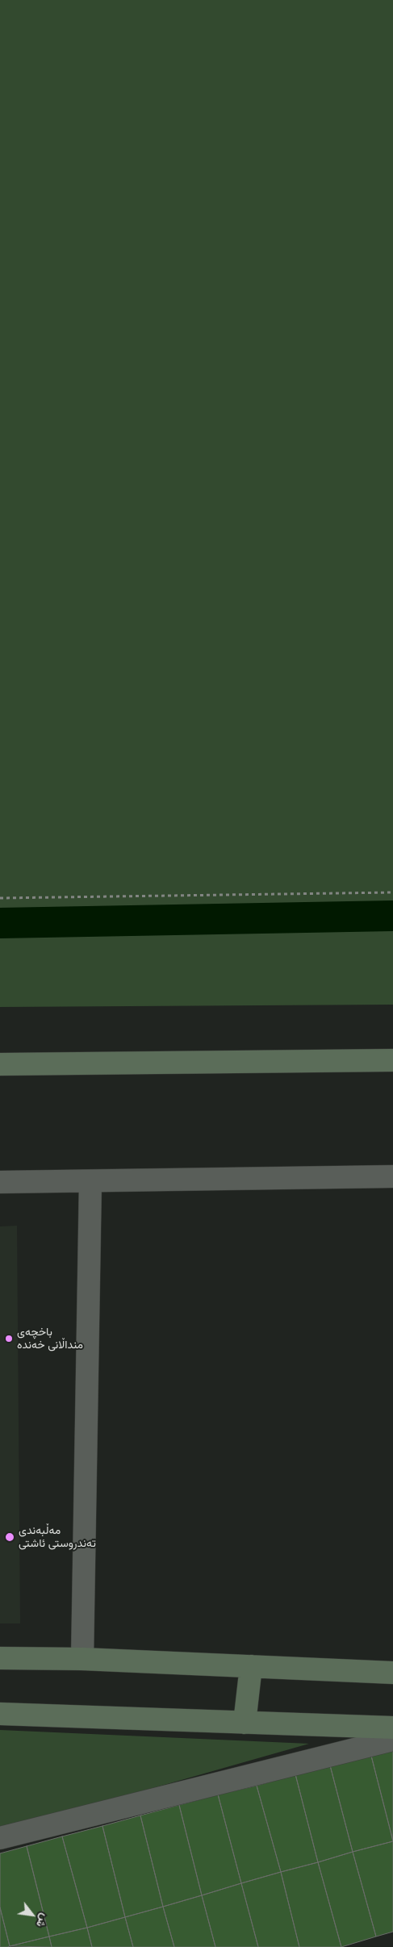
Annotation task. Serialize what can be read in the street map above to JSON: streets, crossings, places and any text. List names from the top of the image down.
{
  "places": ["باخچەی منداڵانی خەندە", "مەڵبەندی تەندروستی ئاشتی"],
  "north": "bottom right"
}
